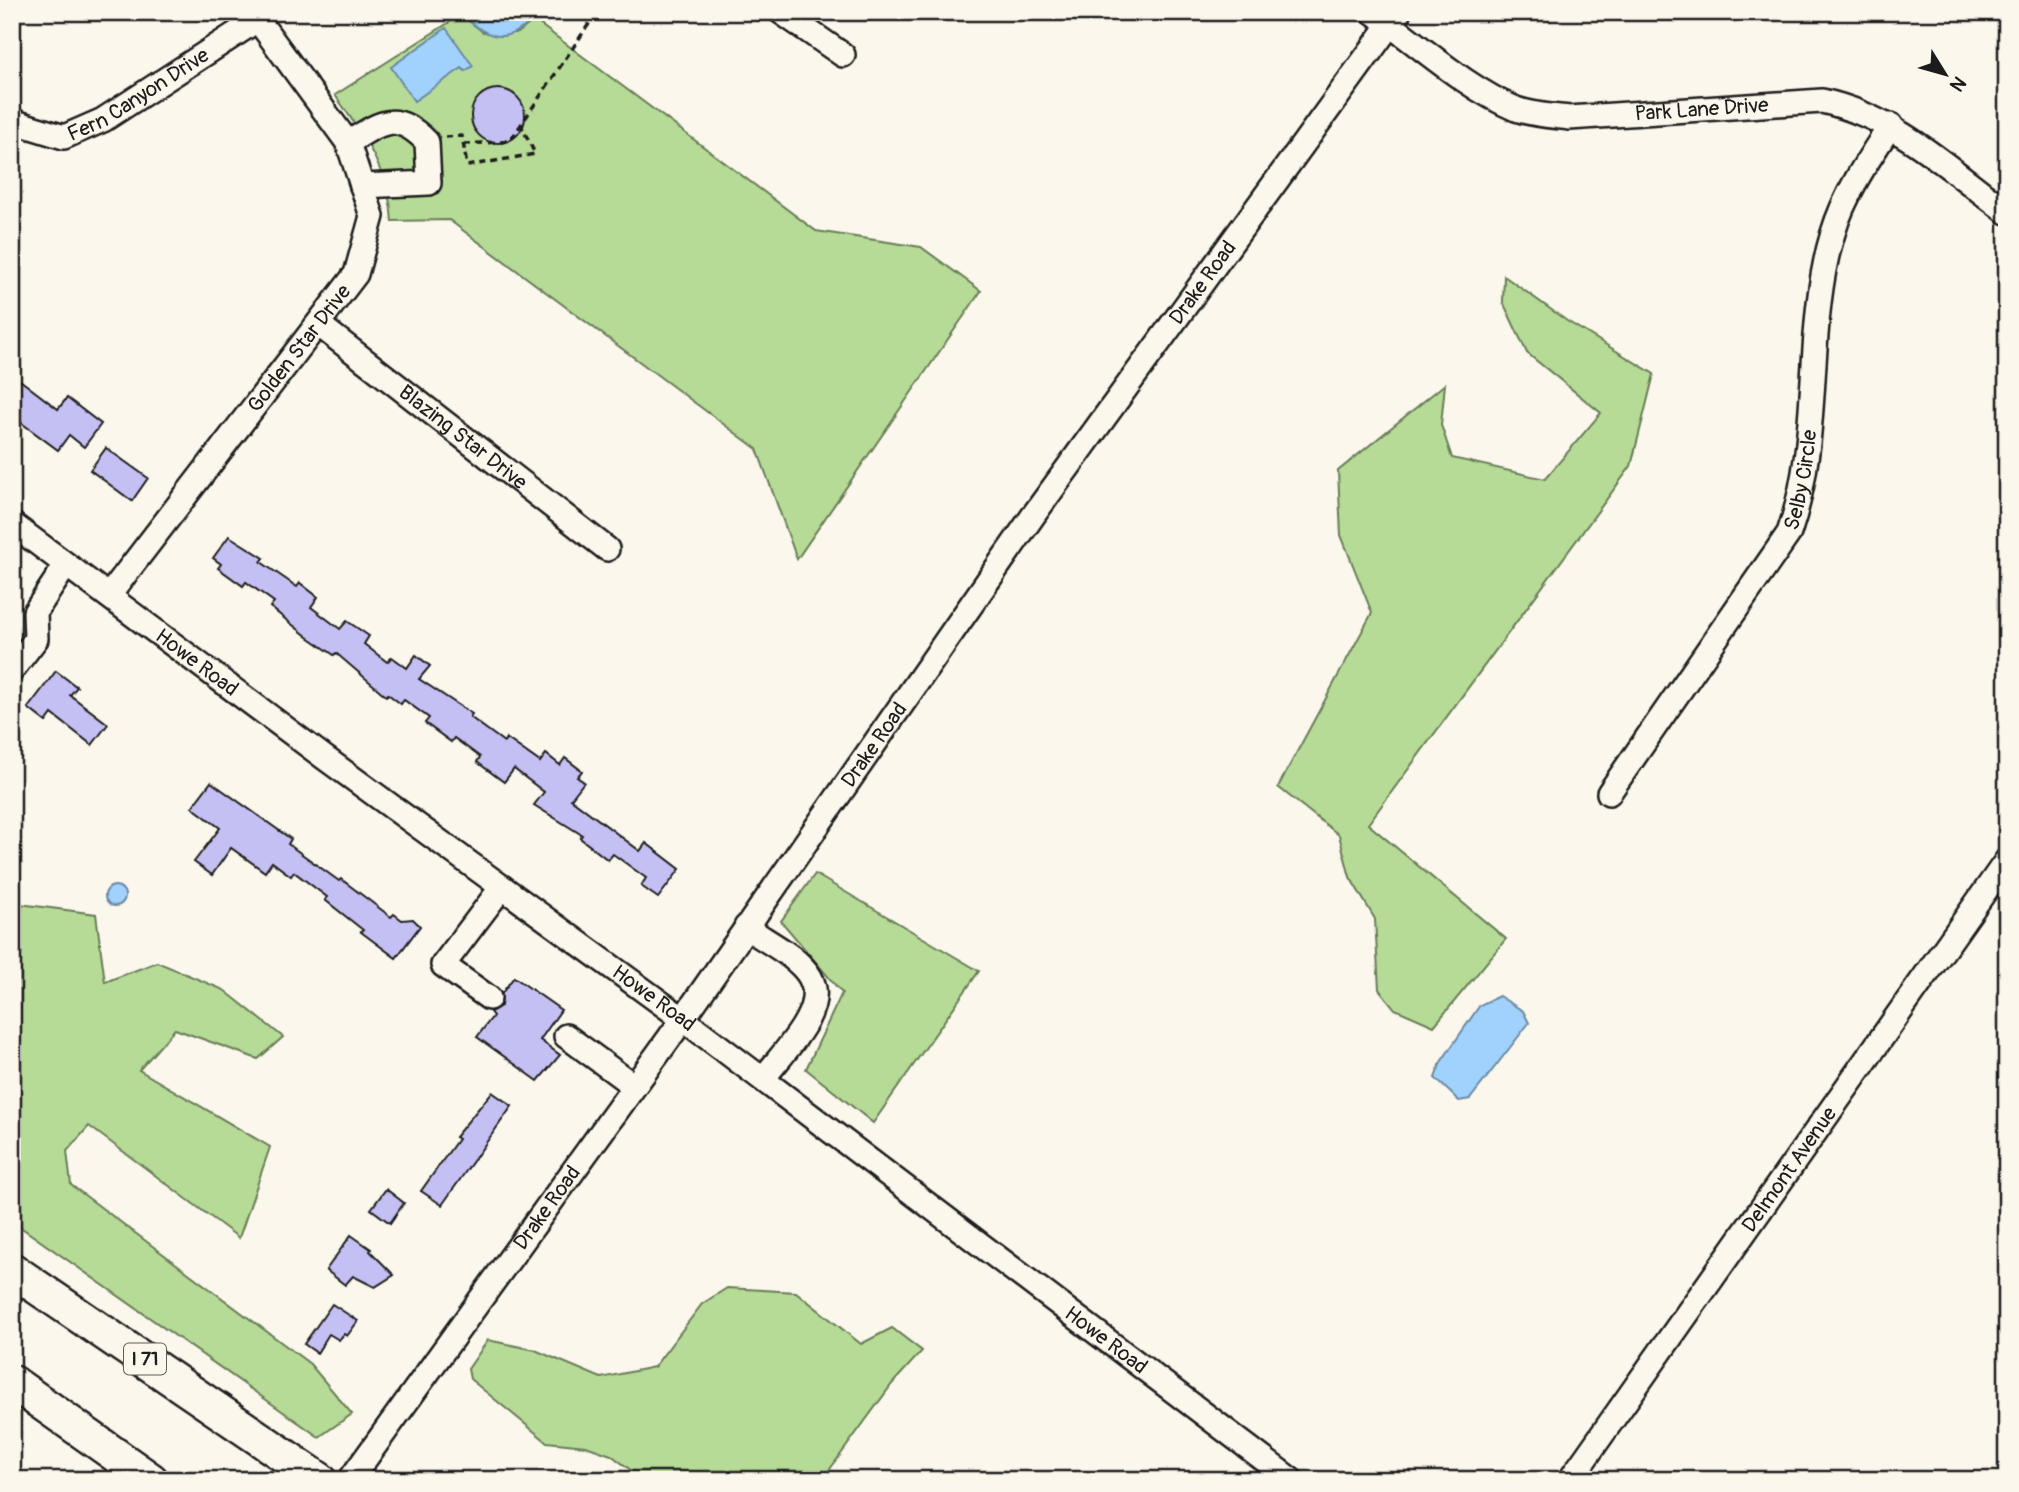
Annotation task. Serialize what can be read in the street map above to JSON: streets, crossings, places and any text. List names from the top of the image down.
{
  "streets": {
    "highway": ["I 71"],
    "street": [
      "Fern Canyon Drive",
      "Park Lane Drive",
      "Drake Road",
      "Golden Star Drive",
      "Blazing Star Drive",
      "Selby Circle",
      "Howe Road",
      "Delmont Avenue"
    ]
  },
  "crossings": [
    ["Fern Canyon Drive", "Golden Star Drive"],
    ["Park Lane Drive", "Drake Road"],
    ["Park Lane Drive", "Selby Circle"],
    ["Drake Road", "Howe Road"],
    ["Golden Star Drive", "Blazing Star Drive"],
    ["Golden Star Drive", "Howe Road"]
  ],
  "north": "bottom right"
}
